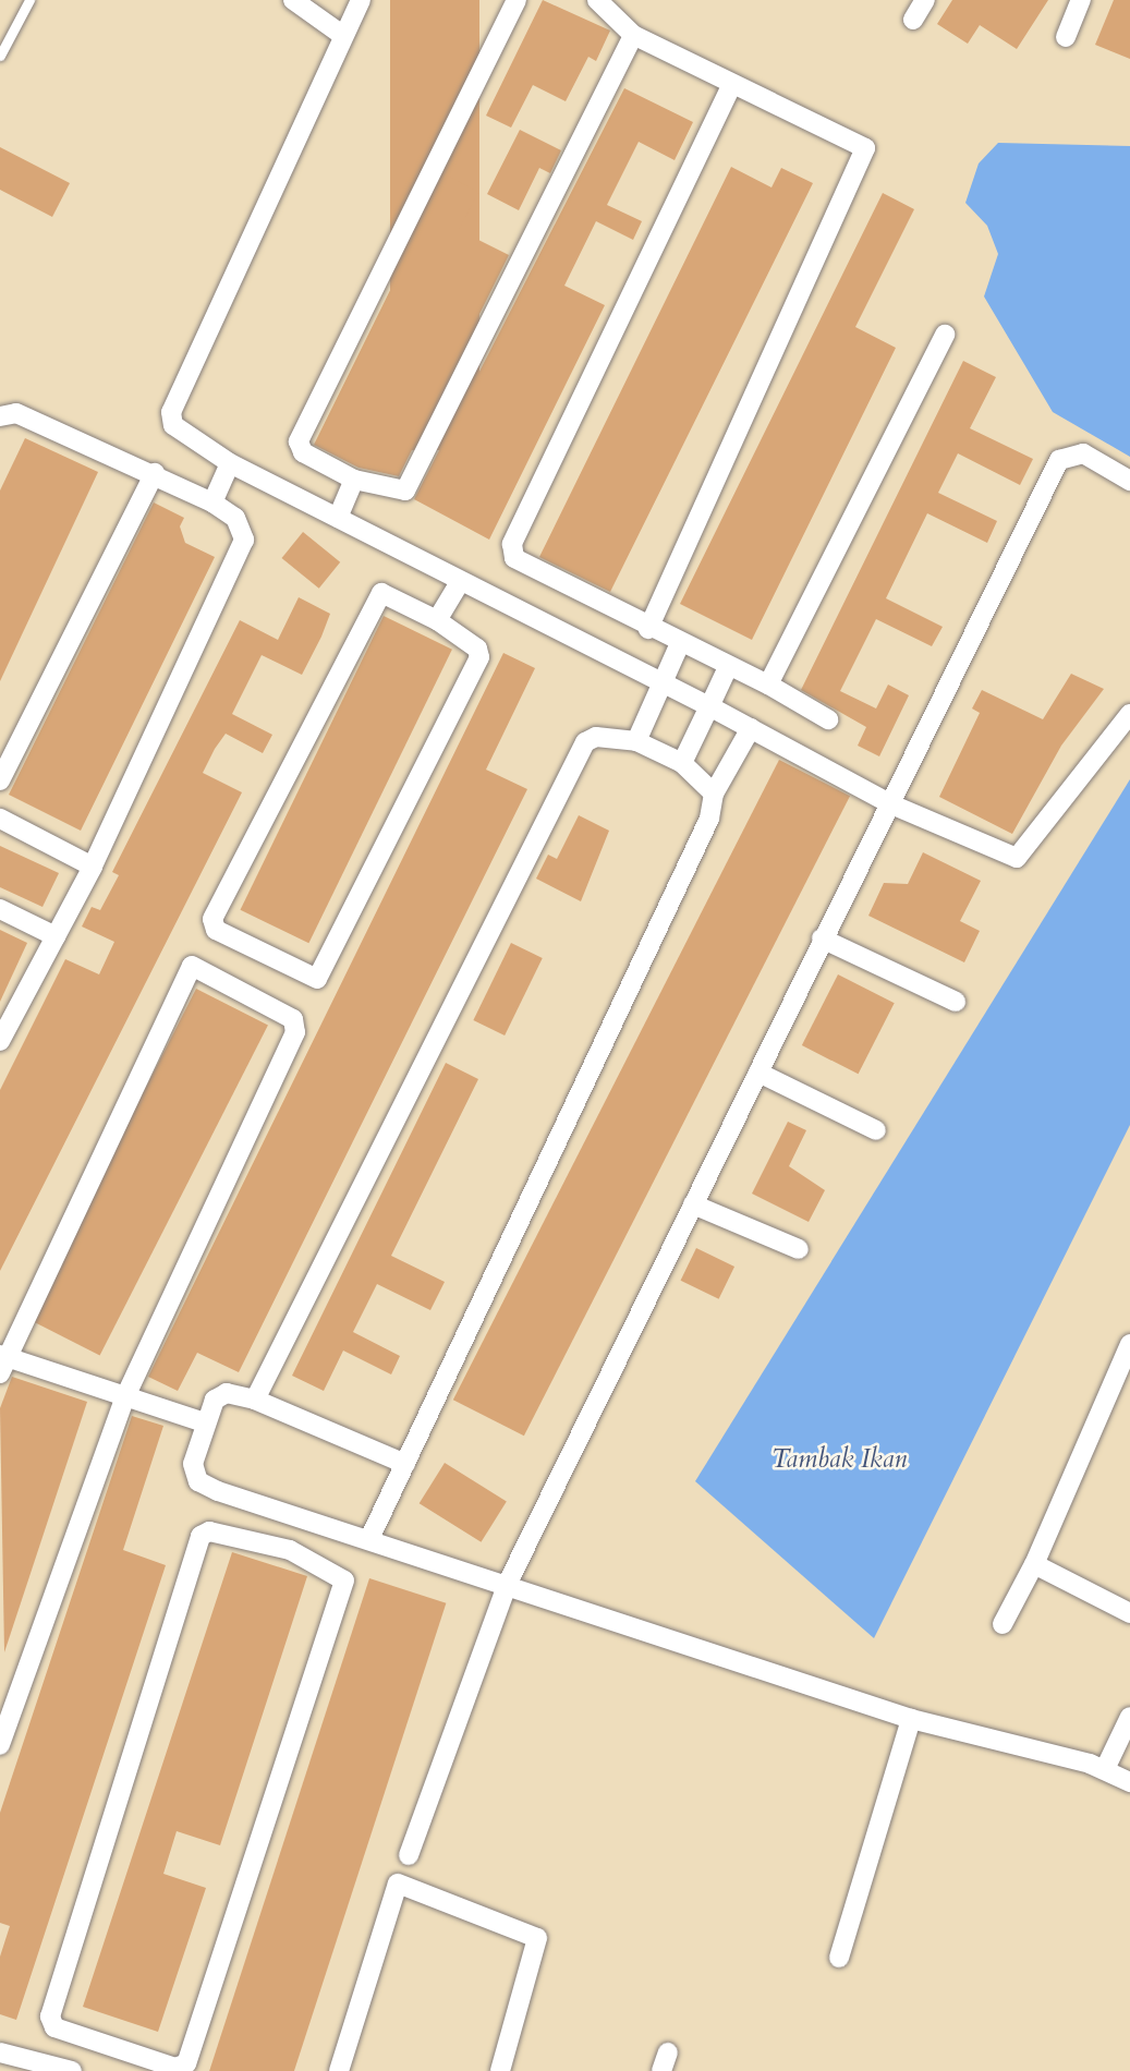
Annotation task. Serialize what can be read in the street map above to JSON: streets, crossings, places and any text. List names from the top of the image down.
{
  "water": ["Tambak Ikan"]
}
